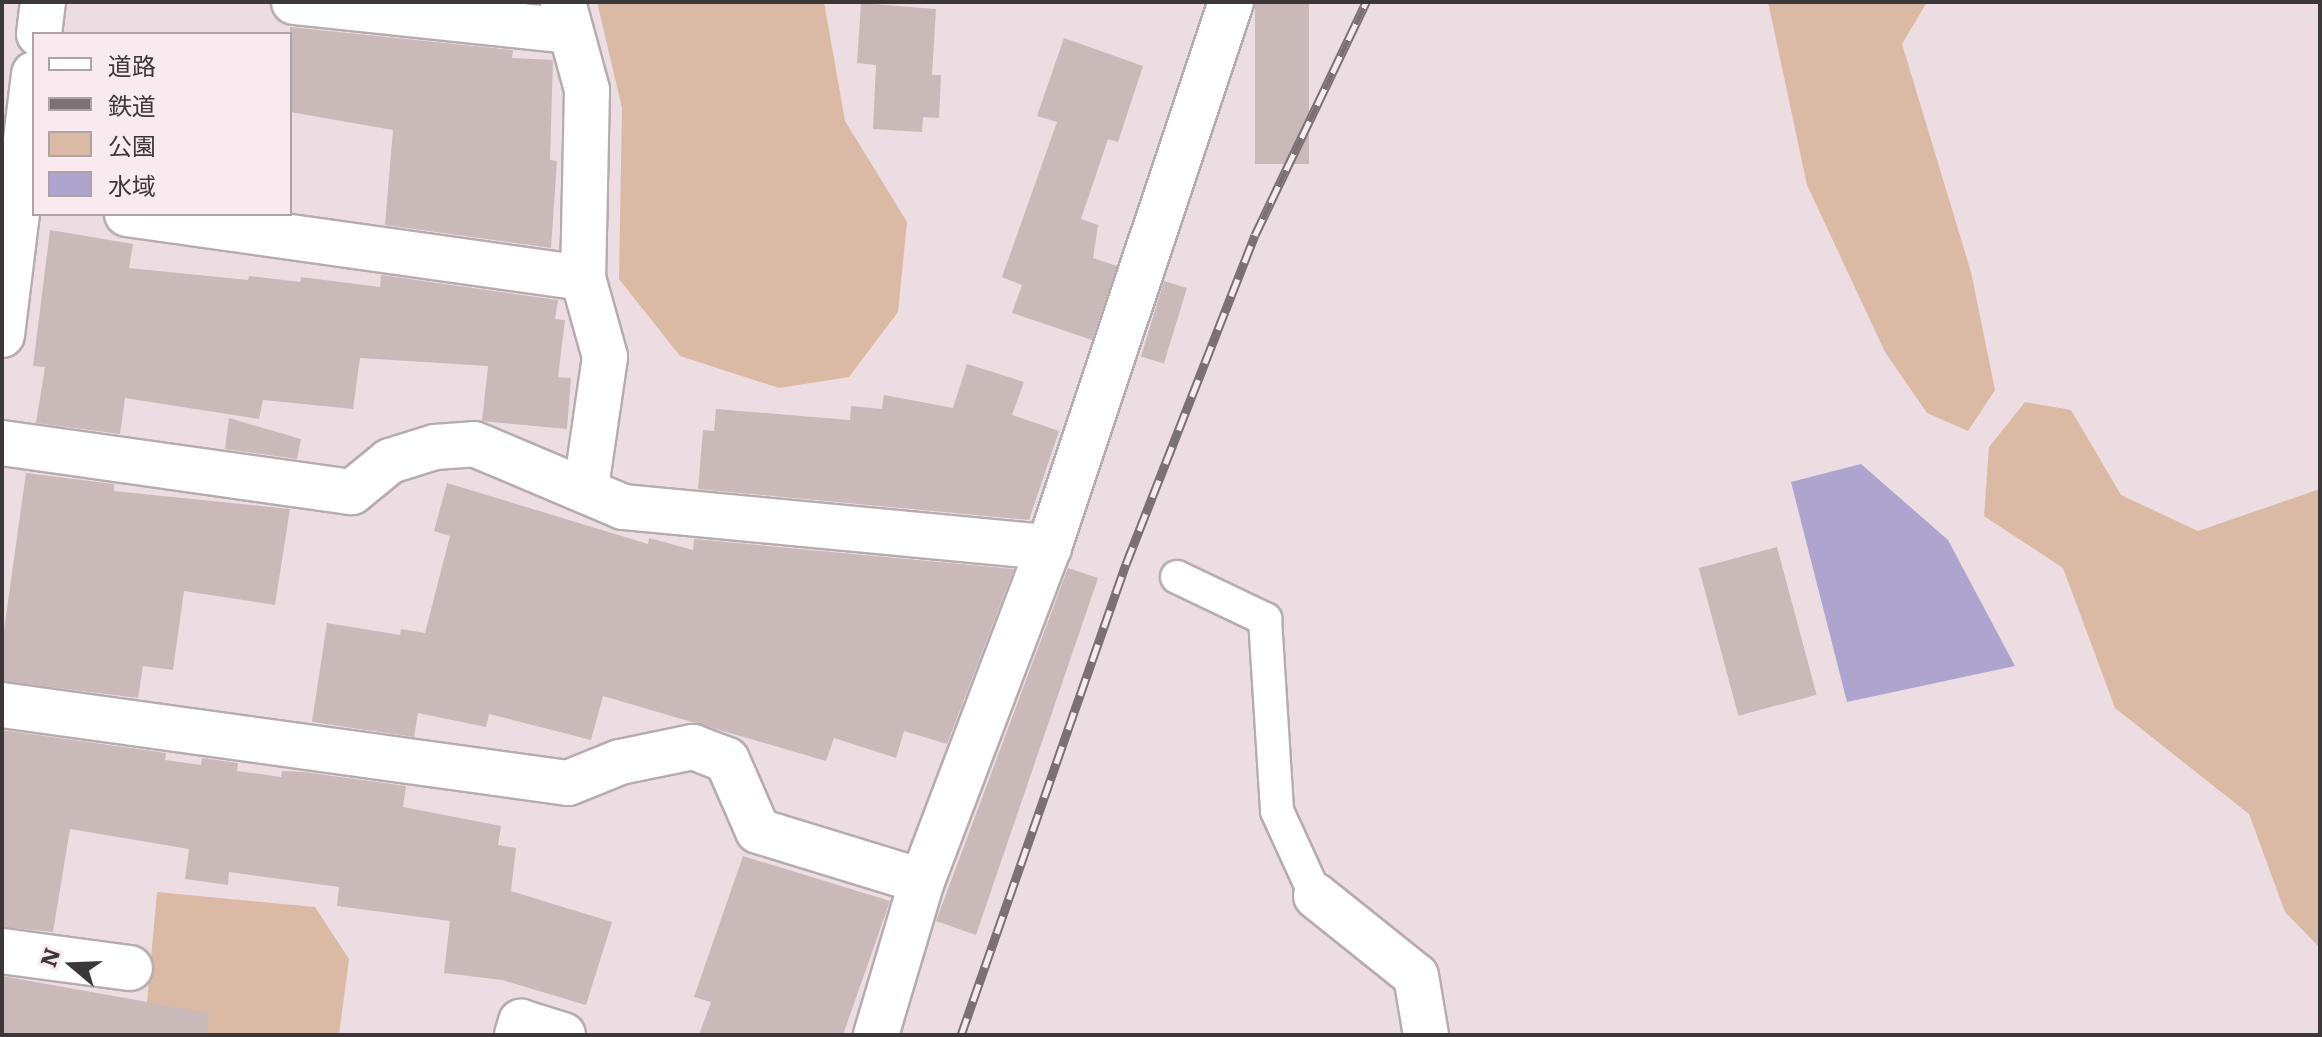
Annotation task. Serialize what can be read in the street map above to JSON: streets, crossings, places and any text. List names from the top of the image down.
{
  "legend": [
    "道路",
    "鉄道",
    "公園",
    "水域"
  ],
  "north": "left"
}
